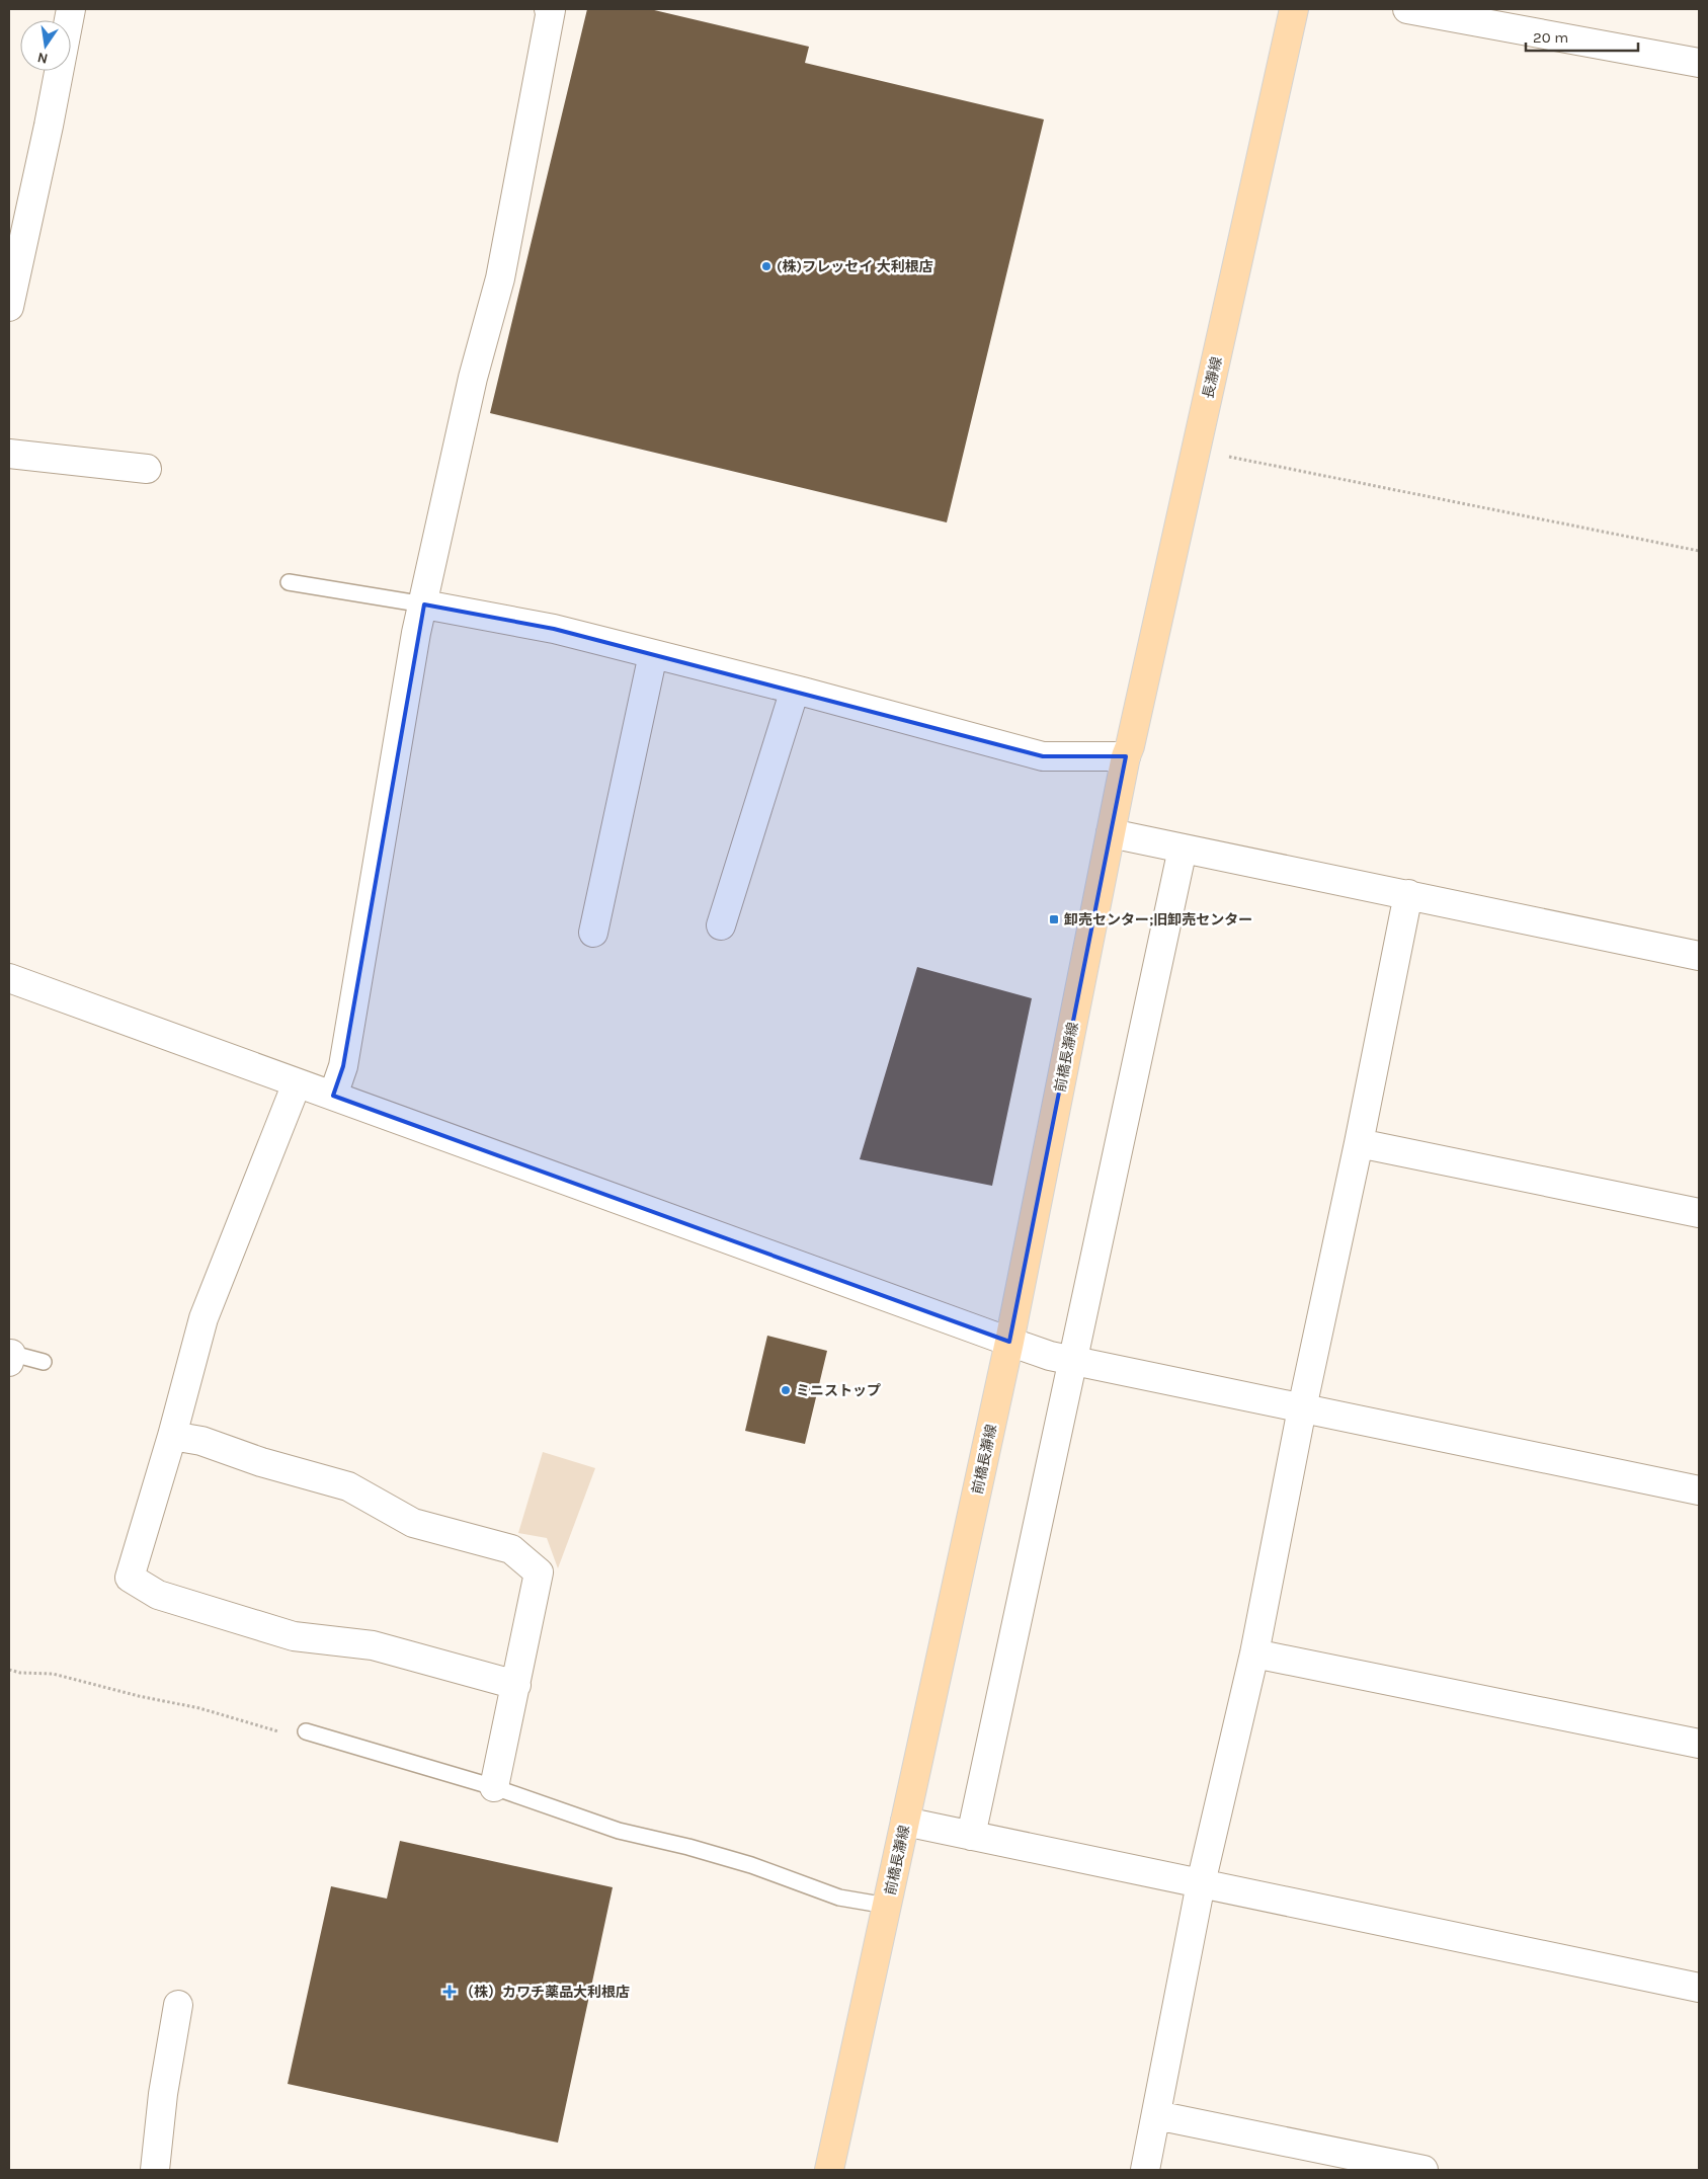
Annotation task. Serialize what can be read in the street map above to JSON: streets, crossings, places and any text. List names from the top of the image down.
{
  "streets": {
    "main road": ["長瀞線", "前橋長瀞線"]
  },
  "crossings": [
    ["長瀞線", "前橋長瀞線"]
  ],
  "places": {
    "other": ["(株)フレッセイ 大利根店", "ミニストップ"],
    "transit": ["卸売センター;旧卸売センター"],
    "health": ["（株）カワチ薬品大利根店"]
  },
  "scale_bar": "20 m",
  "north": "bottom"
}
